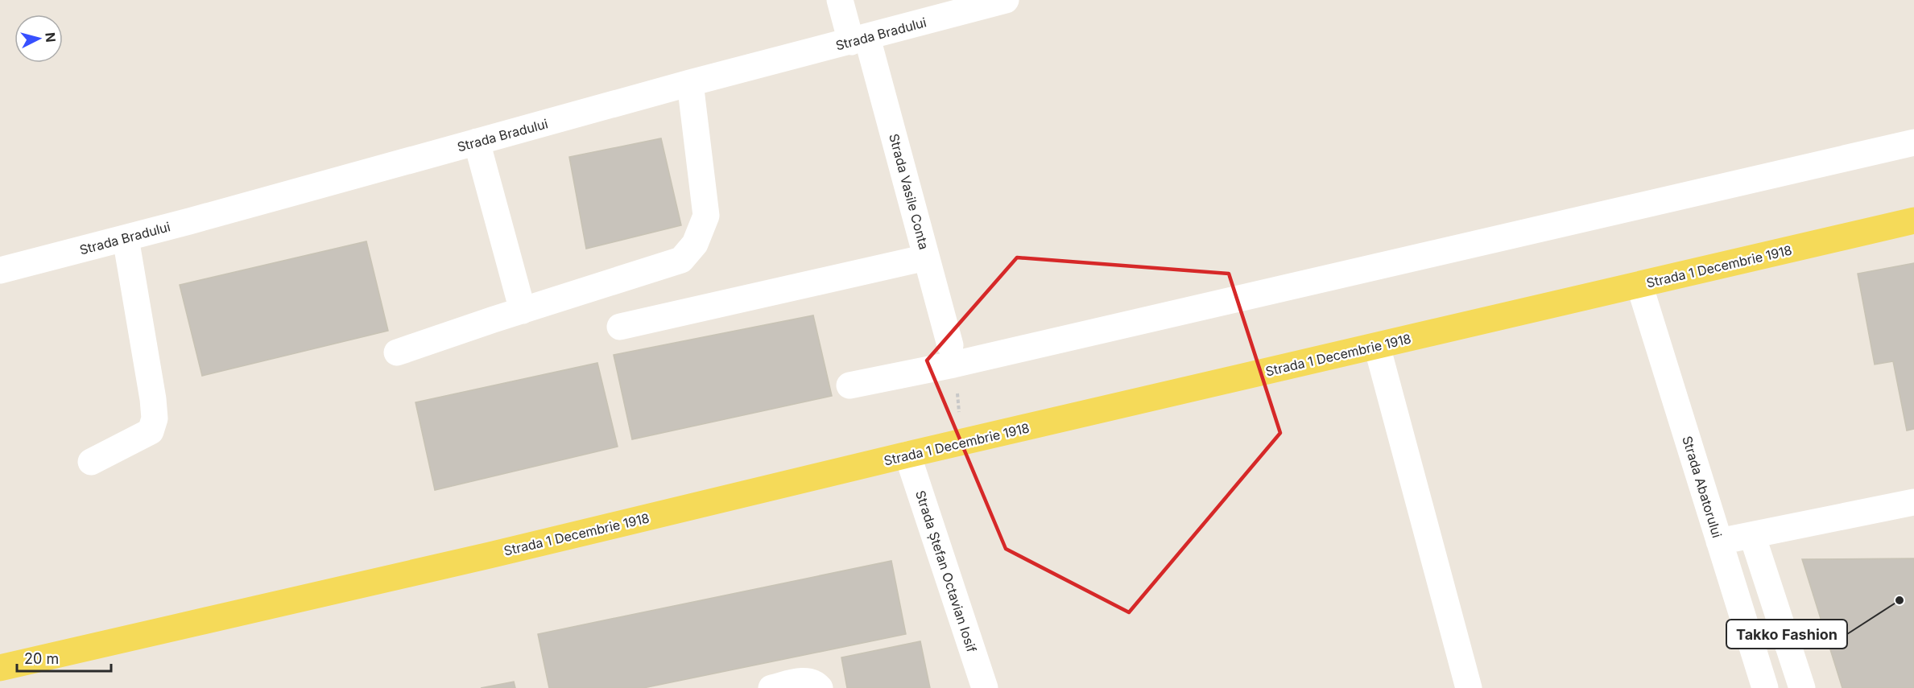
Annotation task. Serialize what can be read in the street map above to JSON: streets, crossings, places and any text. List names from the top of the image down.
{
  "streets": {
    "main road": ["Strada 1 Decembrie 1918"],
    "street": [
      "Strada Bradului",
      "Strada Vasile Conta",
      "Strada Abatorului",
      "Strada Ștefan Octavian Iosif"
    ]
  },
  "crossings": [
    ["Strada Bradului", "Strada Vasile Conta"],
    ["Strada 1 Decembrie 1918", "Strada Abatorului"],
    ["Strada 1 Decembrie 1918", "Strada Ștefan Octavian Iosif"]
  ],
  "places": ["Takko Fashion"],
  "scale_bar": "20 m",
  "north": "right"
}
